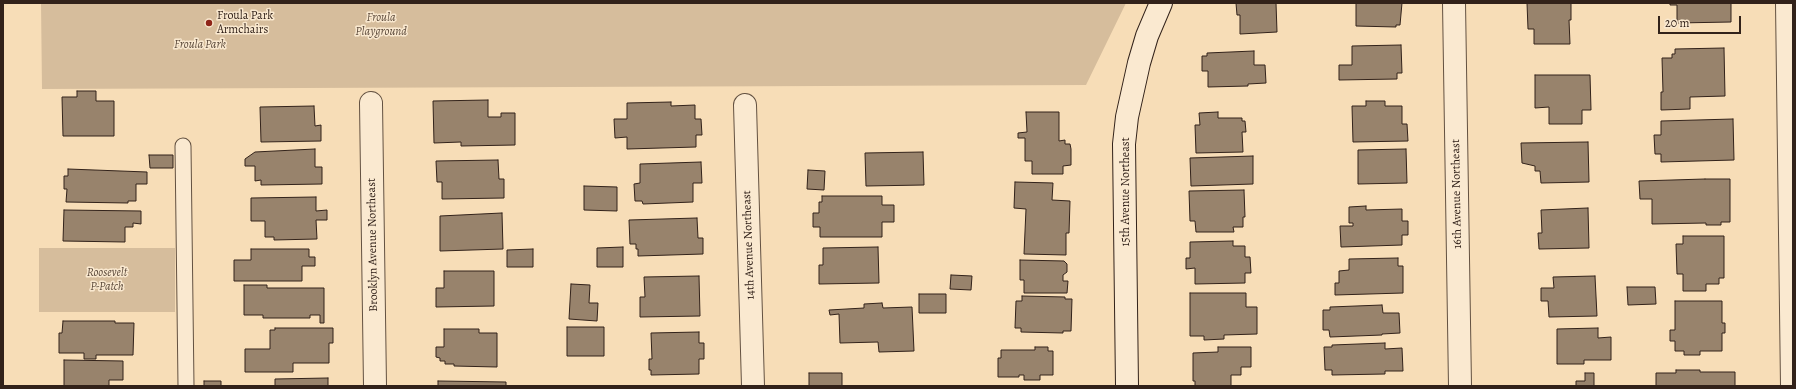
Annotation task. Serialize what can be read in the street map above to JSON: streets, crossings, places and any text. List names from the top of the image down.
{
  "streets": {
    "street": [
      "15th Avenue Northeast",
      "16th Avenue Northeast",
      "Brooklyn Avenue Northeast",
      "14th Avenue Northeast"
    ]
  },
  "parks": ["Froula Playground", "Froula Park", "Roosevelt P-Patch"],
  "places": ["Froula Park Armchairs"],
  "scale_bar": "20 m"
}
